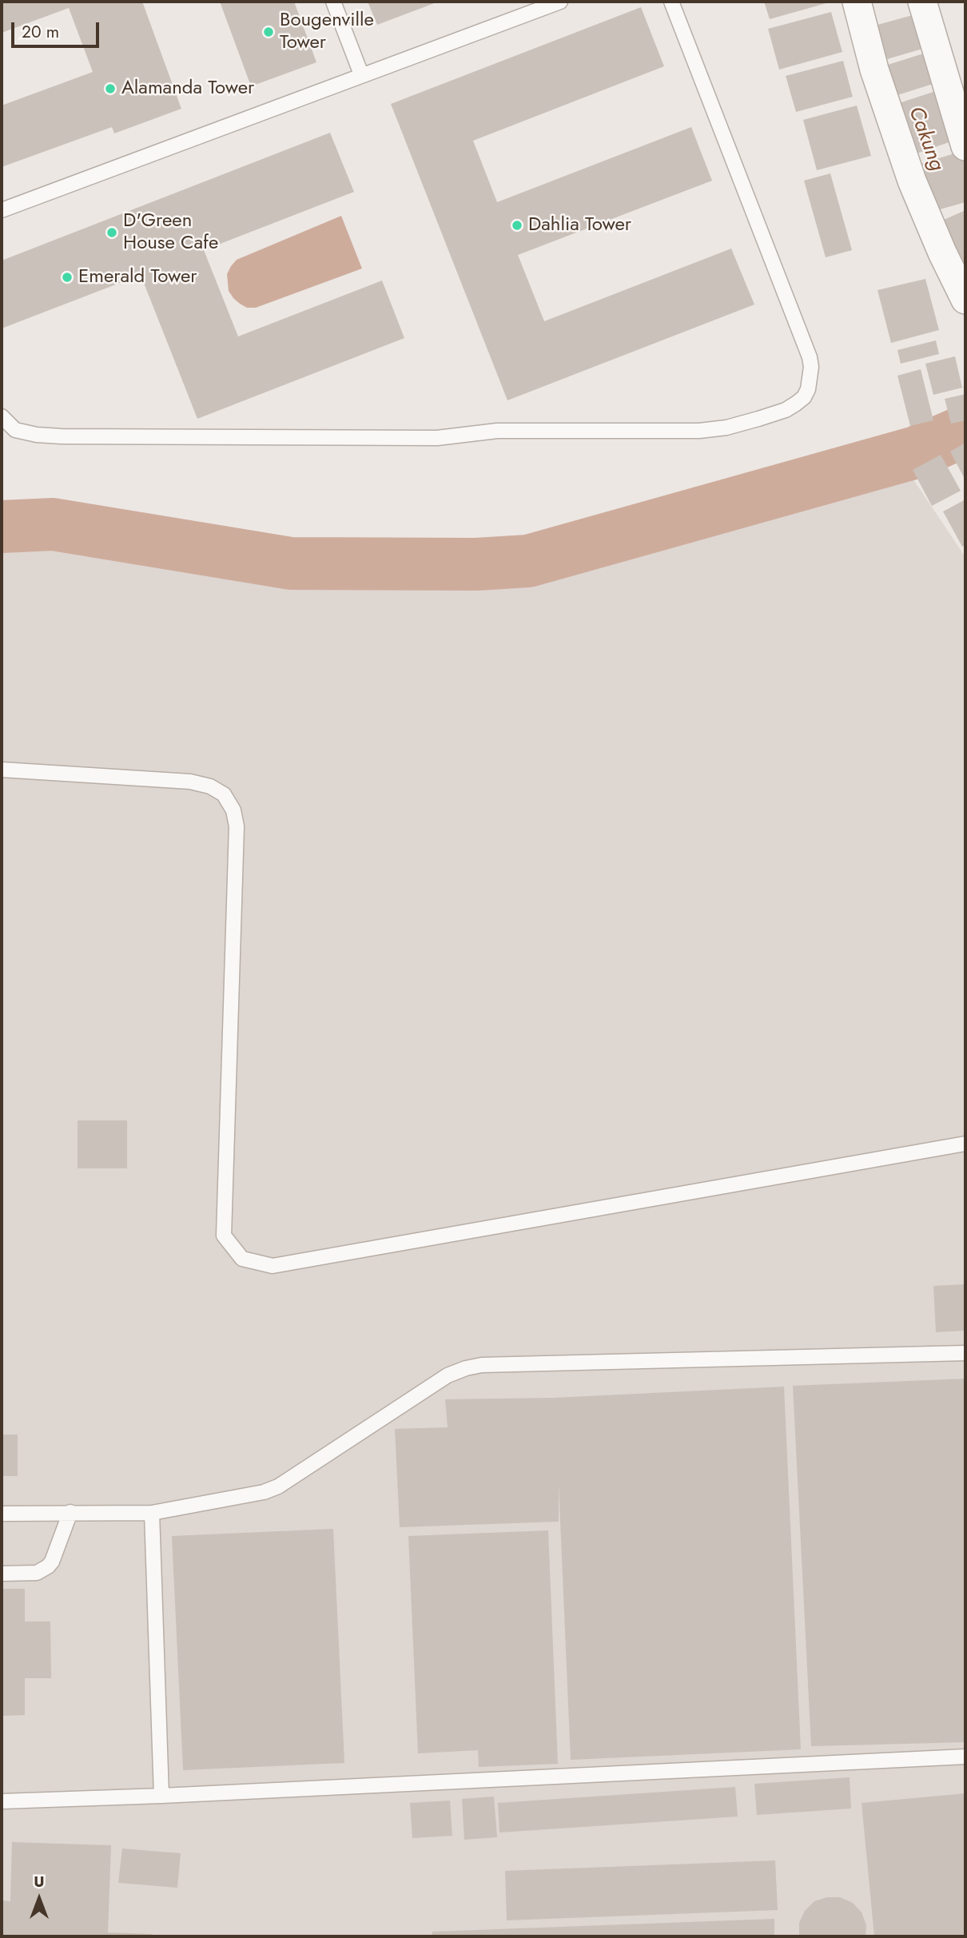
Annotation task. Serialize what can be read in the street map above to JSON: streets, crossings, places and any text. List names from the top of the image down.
{
  "water": ["Cakung"],
  "places": [
    "Bougenville Tower",
    "Alamanda Tower",
    "Dahlia Tower",
    "D'Green House Cafe",
    "Emerald Tower"
  ],
  "scale_bar": "20 m",
  "north": "top"
}
